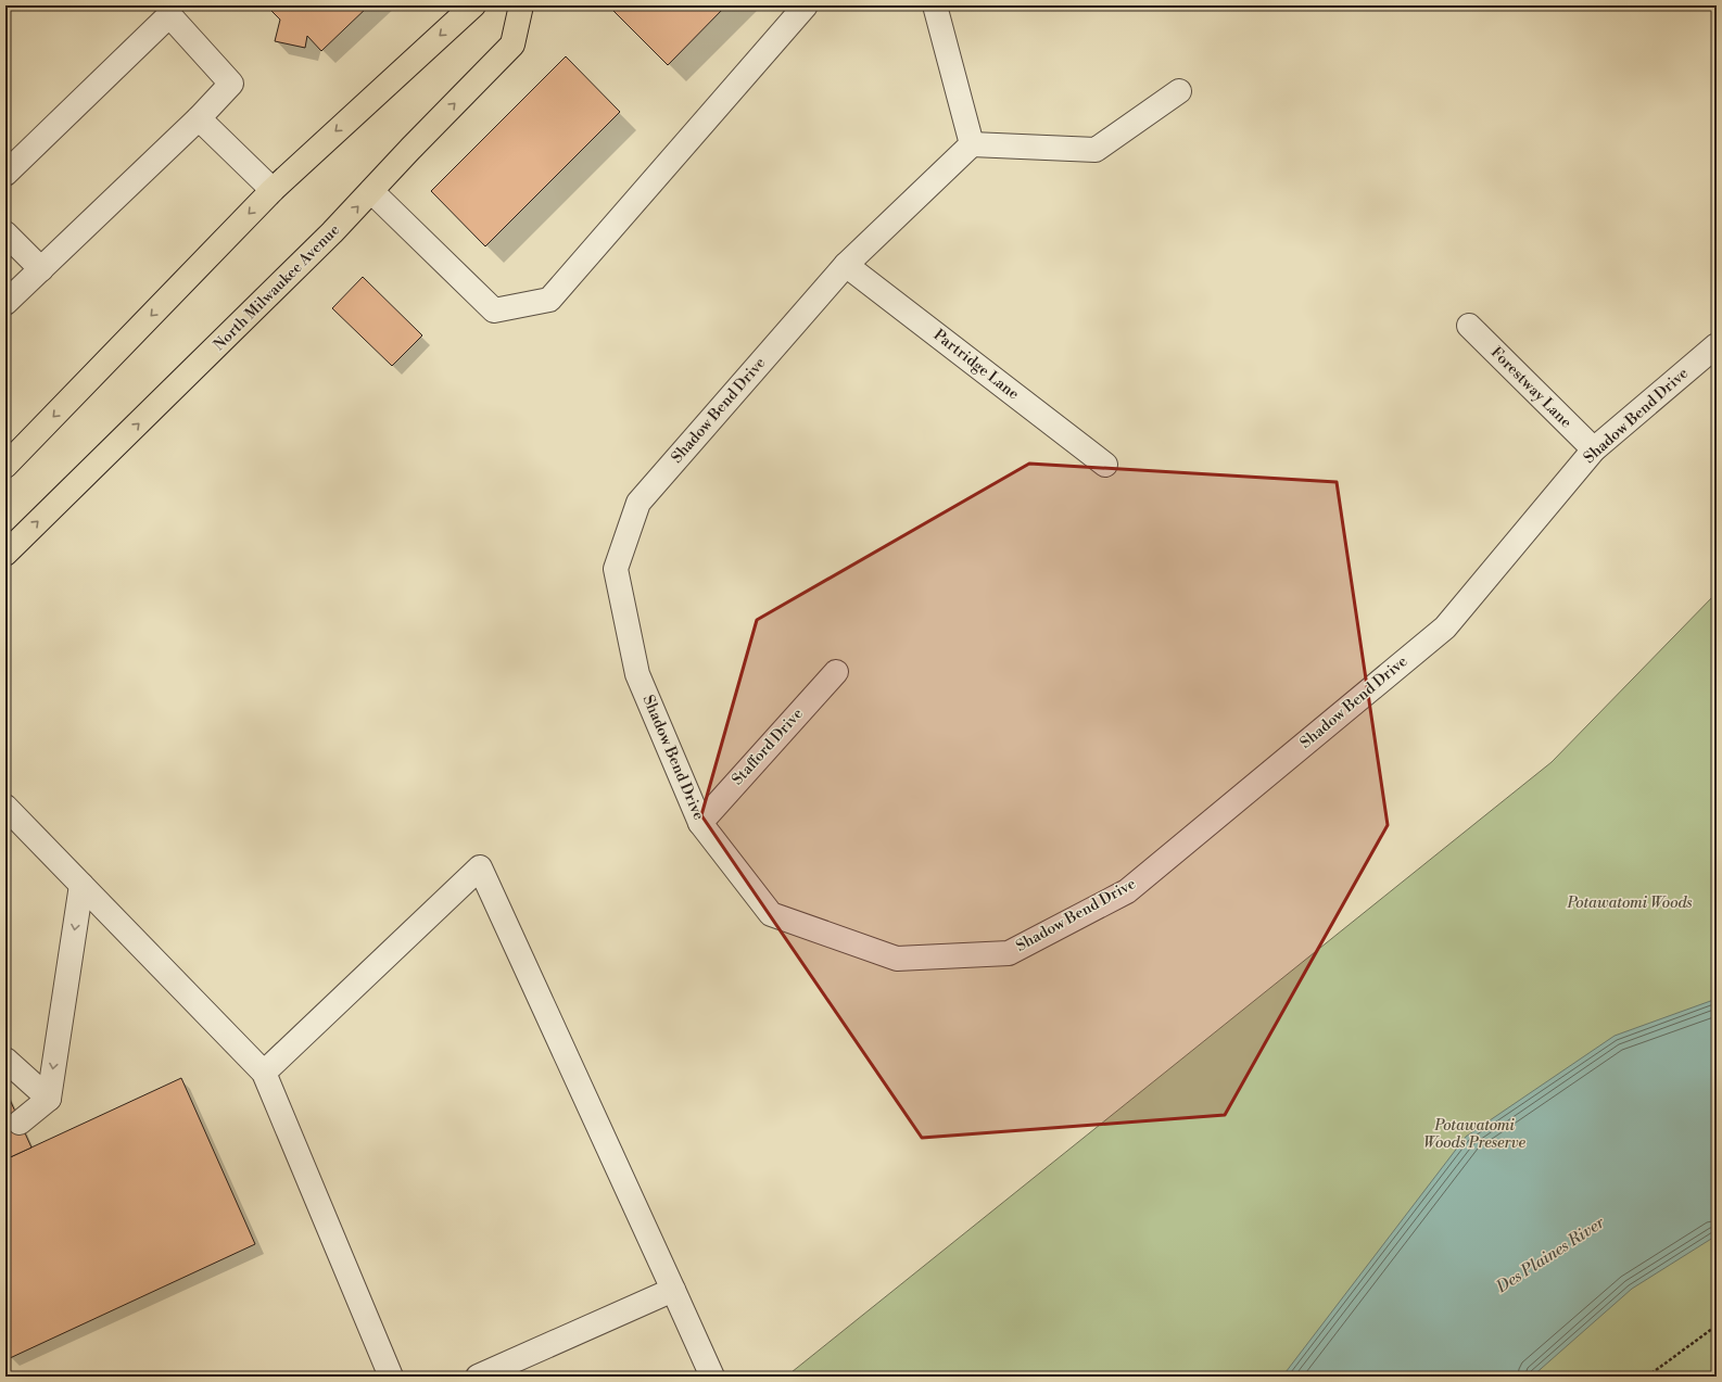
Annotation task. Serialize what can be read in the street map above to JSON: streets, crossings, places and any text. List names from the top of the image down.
{
  "streets": {
    "main road": ["North Milwaukee Avenue"],
    "street": [
      "Partridge Lane",
      "Forestway Lane",
      "Shadow Bend Drive",
      "Stafford Drive"
    ]
  },
  "crossings": [
    ["Partridge Lane", "Shadow Bend Drive"],
    ["Forestway Lane", "Shadow Bend Drive"],
    ["Shadow Bend Drive", "Stafford Drive"]
  ],
  "water": ["Des Plaines River"],
  "parks": ["Potawatomi Woods", "Potawatomi Woods Preserve"]
}
